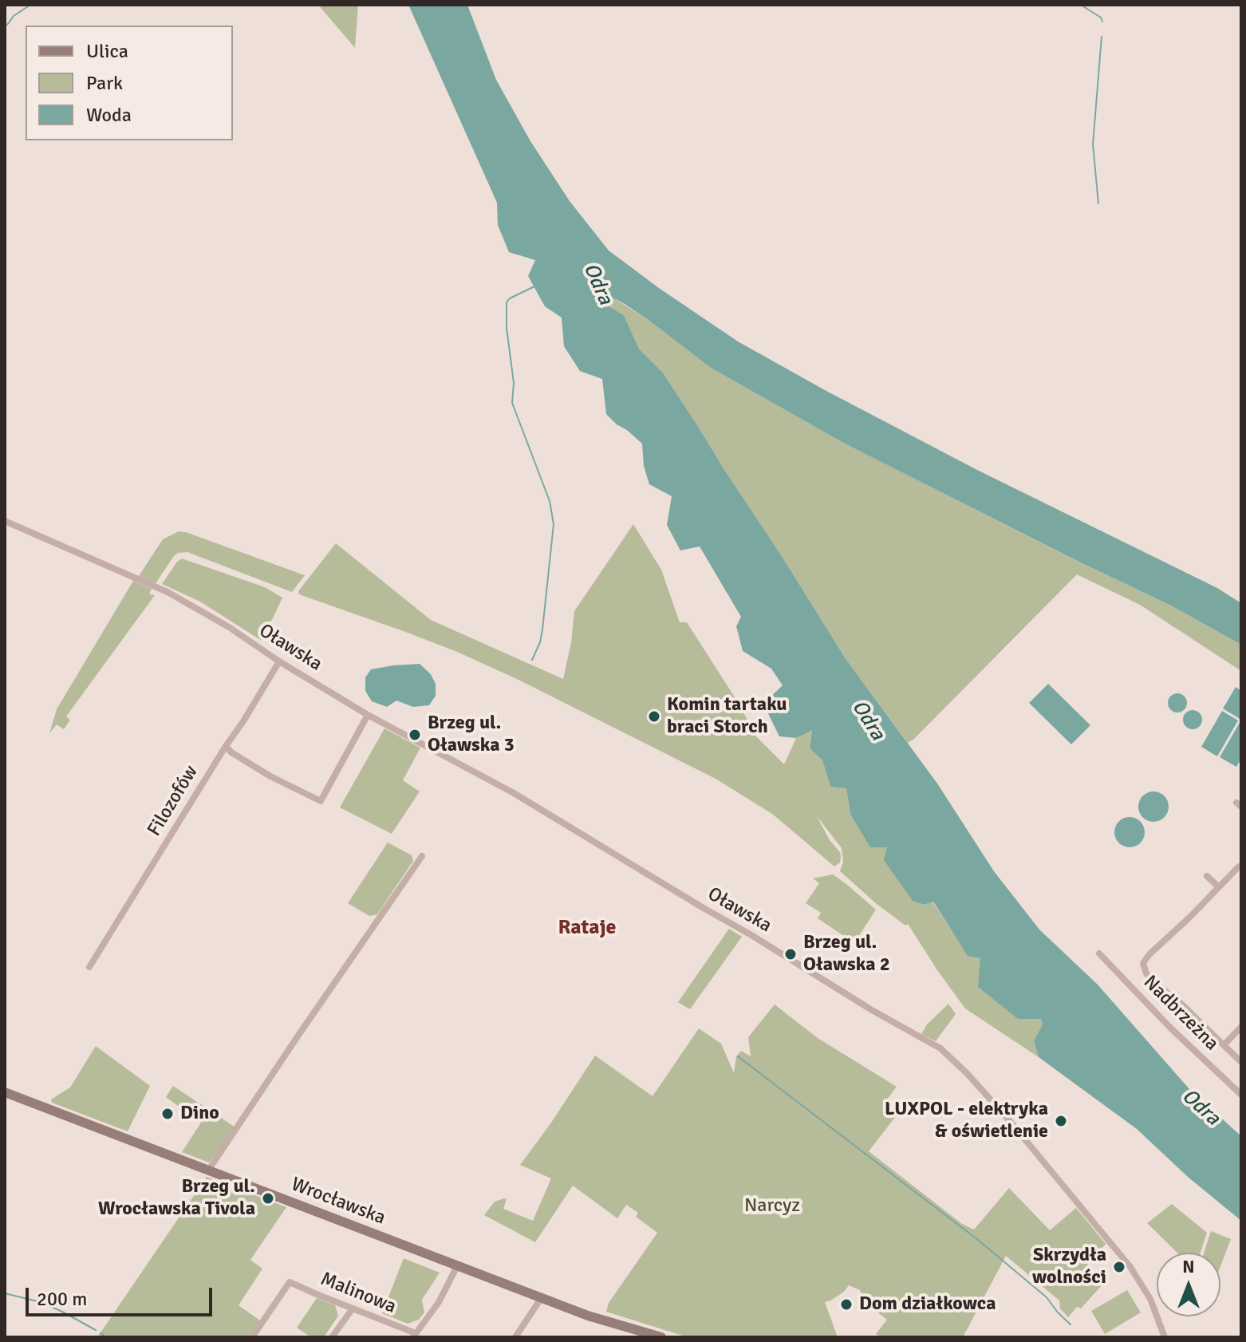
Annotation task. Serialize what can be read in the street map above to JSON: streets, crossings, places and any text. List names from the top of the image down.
{
  "streets": {
    "street": [
      "Oławska",
      "Filozofów",
      "Nadbrzeżna",
      "Wrocławska",
      "Malinowa"
    ]
  },
  "crossings": [
    ["Oławska", "Filozofów"]
  ],
  "districts": ["Rataje"],
  "water": ["Odra"],
  "parks": ["Narcyz"],
  "places": [
    "Komin tartaku braci Storch",
    "Brzeg ul. Oławska 3",
    "Brzeg ul. Oławska 2",
    "Dino",
    "LUXPOL - elektryka & oświetlenie",
    "Brzeg ul. Wrocławska Tivola",
    "Skrzydła wolności",
    "Dom działkowca"
  ],
  "legend": ["Ulica", "Park", "Woda"],
  "scale_bar": "200 m",
  "north": "top"
}
